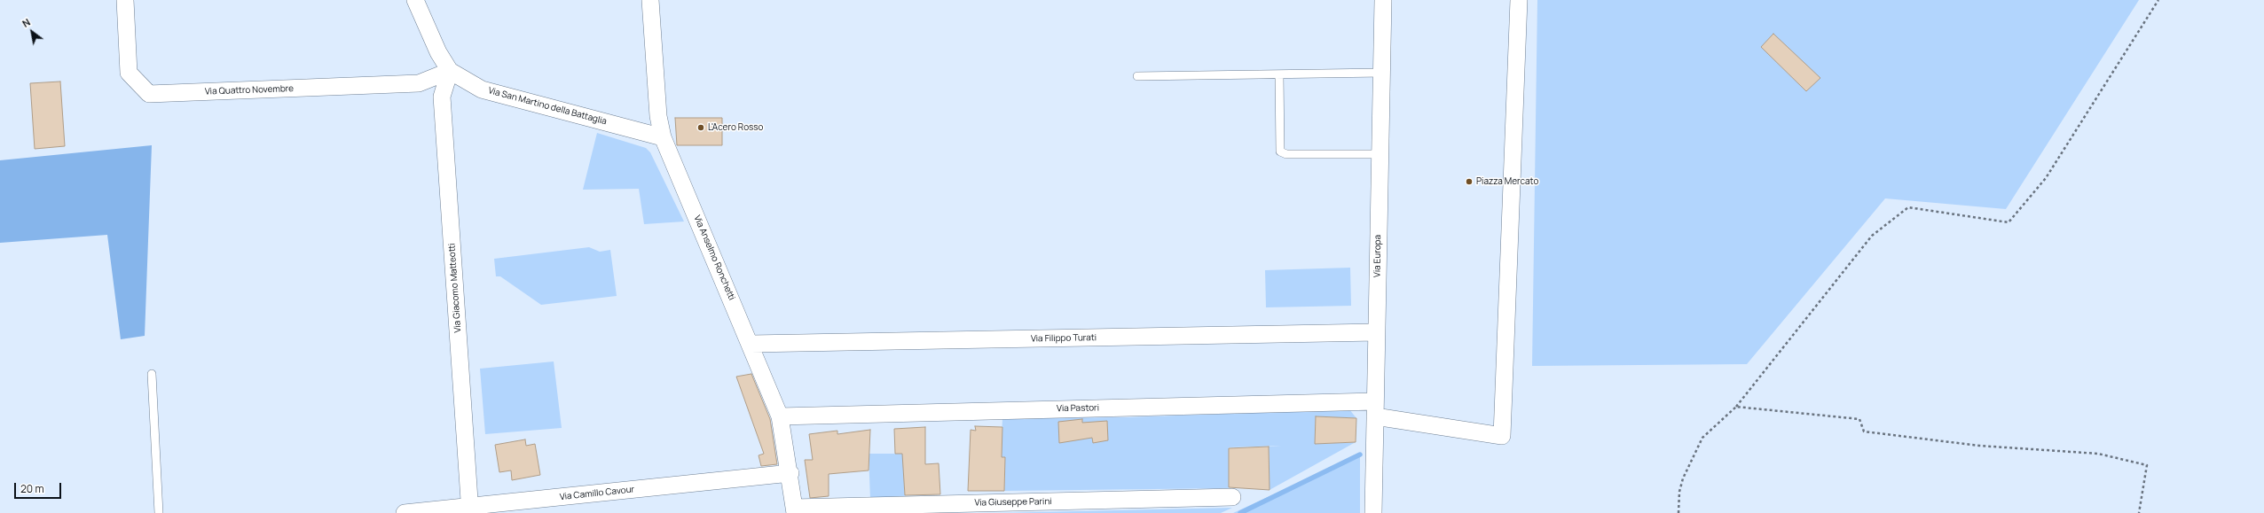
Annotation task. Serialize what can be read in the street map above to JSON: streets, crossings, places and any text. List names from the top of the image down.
{
  "streets": {
    "street": [
      "Via Quattro Novembre",
      "Via San Martino della Battaglia",
      "Via Europa",
      "Via Anselmo Ronchetti",
      "Via Giacomo Matteotti",
      "Via Filippo Turati",
      "Via Pastori",
      "Via Camillo Cavour",
      "Via Giuseppe Parini"
    ]
  },
  "crossings": [
    ["Via Quattro Novembre", "Via San Martino della Battaglia"],
    ["Via Quattro Novembre", "Via Giacomo Matteotti"],
    ["Via San Martino della Battaglia", "Via Anselmo Ronchetti"],
    ["Via San Martino della Battaglia", "Via Giacomo Matteotti"],
    ["Via Europa", "Via Filippo Turati"],
    ["Via Europa", "Via Pastori"],
    ["Via Anselmo Ronchetti", "Via Filippo Turati"],
    ["Via Anselmo Ronchetti", "Via Pastori"],
    ["Via Anselmo Ronchetti", "Via Camillo Cavour"],
    ["Via Anselmo Ronchetti", "Via Giuseppe Parini"],
    ["Via Giacomo Matteotti", "Via Camillo Cavour"]
  ],
  "places": ["L'Acero Rosso", "Piazza Mercato"],
  "scale_bar": "20 m",
  "north": "top left"
}
